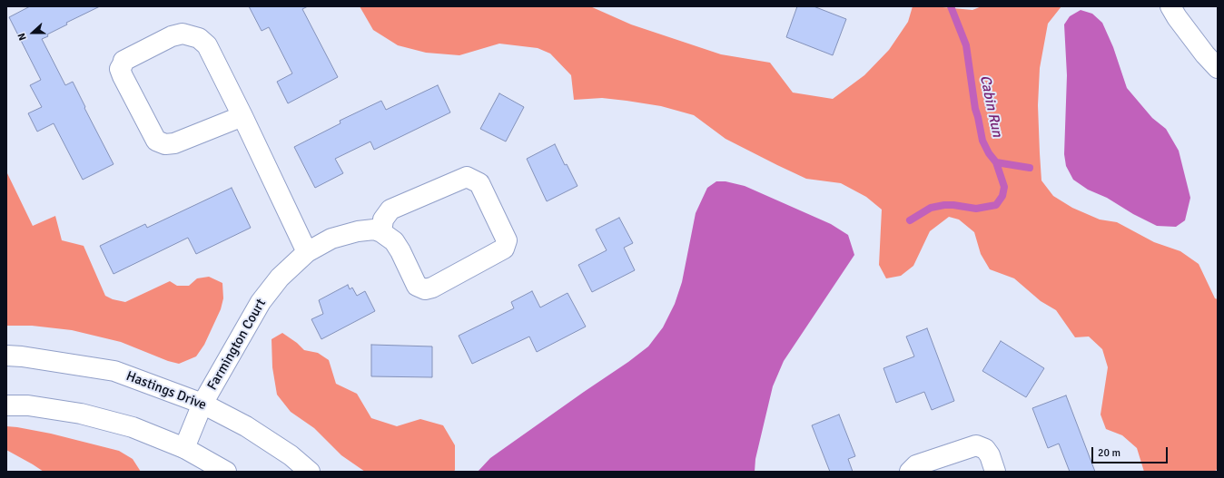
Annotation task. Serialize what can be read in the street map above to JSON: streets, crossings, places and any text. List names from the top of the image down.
{
  "streets": {
    "street": ["Farmington Court", "Hastings Drive"]
  },
  "crossings": [
    ["Farmington Court", "Hastings Drive"]
  ],
  "water": ["Cabin Run"],
  "scale_bar": "20 m",
  "north": "left"
}
